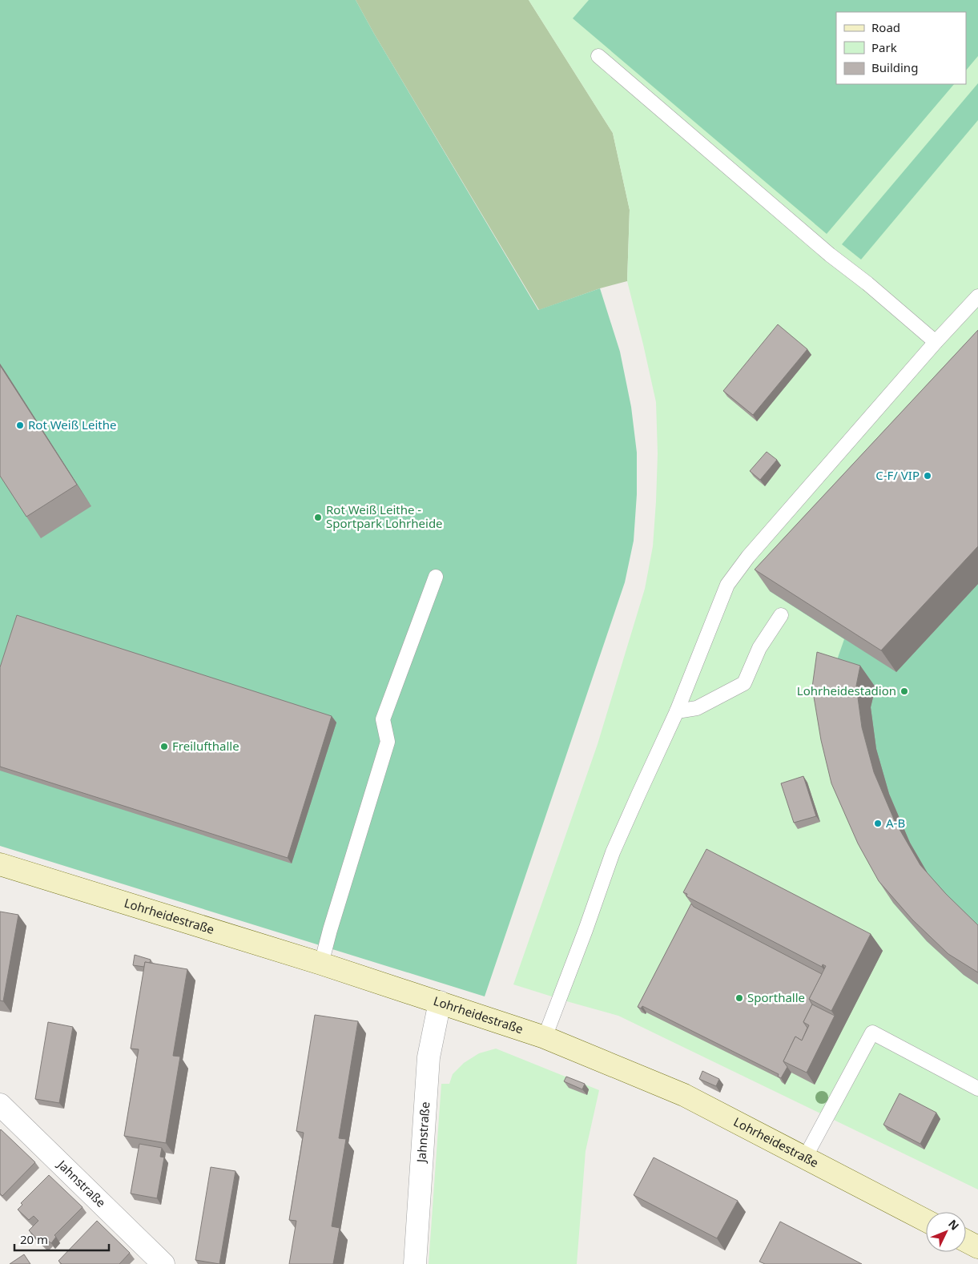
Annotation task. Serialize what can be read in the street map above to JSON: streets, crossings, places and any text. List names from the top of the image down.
{
  "streets": {
    "street": ["Lohrheidestraße", "Jahnstraße"]
  },
  "crossings": [
    ["Lohrheidestraße", "Jahnstraße"]
  ],
  "places": [
    "Rot Weiß Leithe",
    "C-F/ VIP",
    "Rot Weiß Leithe - Sportpark Lohrheide",
    "Lohrheidestadion",
    "Freilufthalle",
    "A-B",
    "Sporthalle"
  ],
  "legend": ["Road", "Park", "Building"],
  "scale_bar": "20 m",
  "north": "top right"
}
